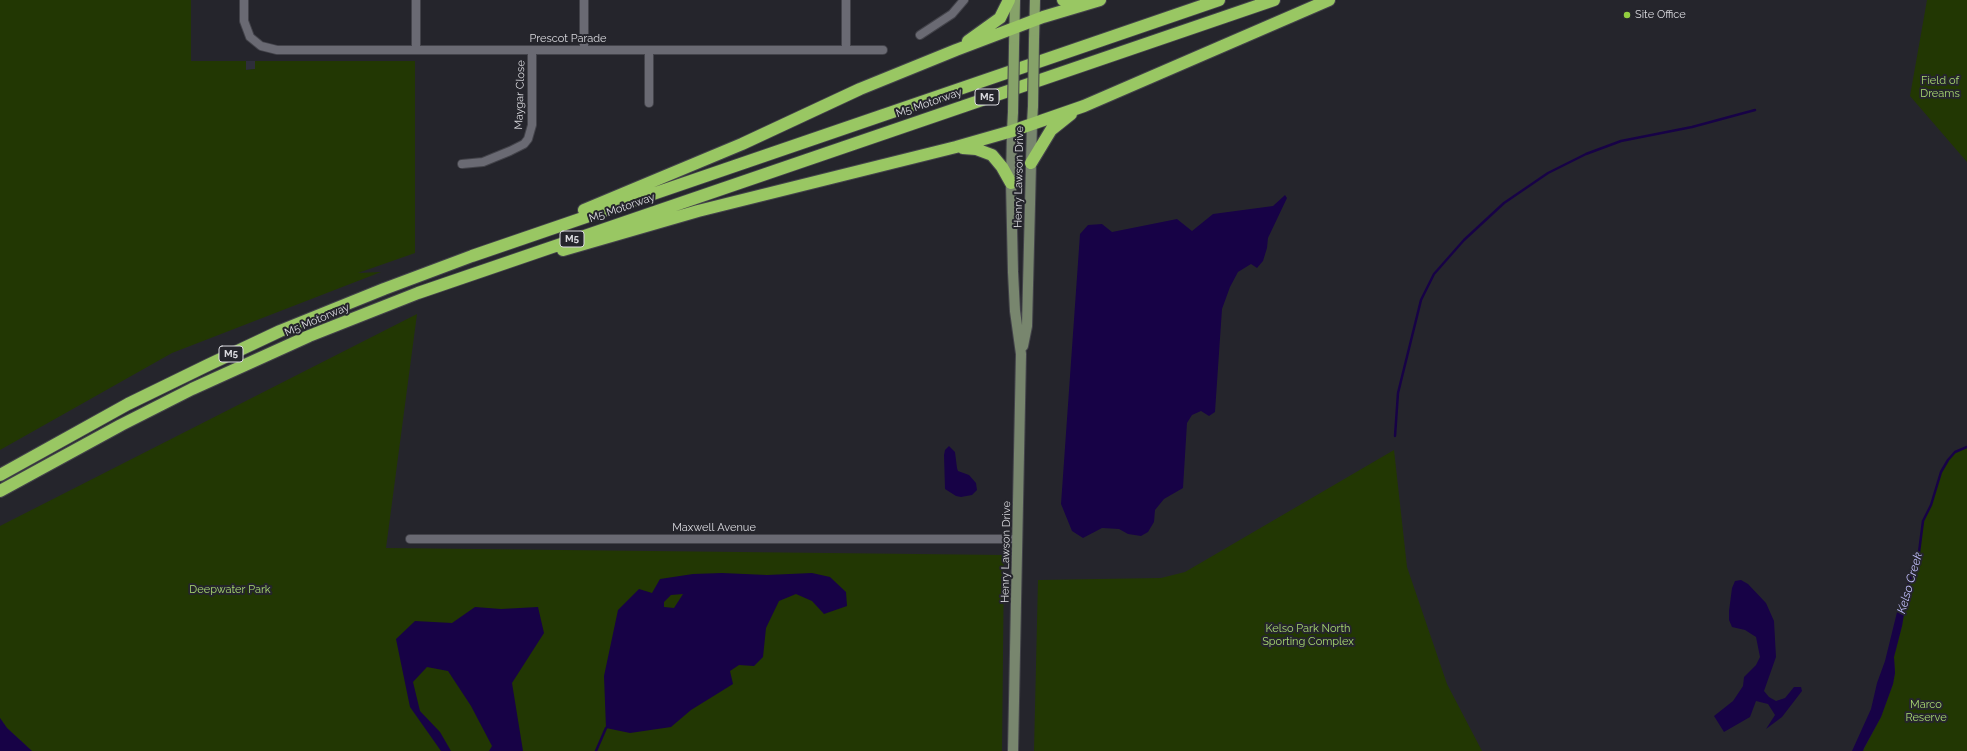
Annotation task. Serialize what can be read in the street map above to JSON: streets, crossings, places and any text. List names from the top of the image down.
{
  "streets": {
    "highway": ["M5", "M5 Motorway"],
    "main road": ["Henry Lawson Drive"],
    "street": ["Prescot Parade", "Maygar Close", "Maxwell Avenue"]
  },
  "crossings": [
    ["Prescot Parade", "Maygar Close"],
    ["Henry Lawson Drive", "Maxwell Avenue"]
  ],
  "water": ["Kelso Creek"],
  "parks": [
    "Field of Dreams",
    "Deepwater Park",
    "Kelso Park North Sporting Complex",
    "Marco Reserve"
  ],
  "places": ["Site Office"]
}
